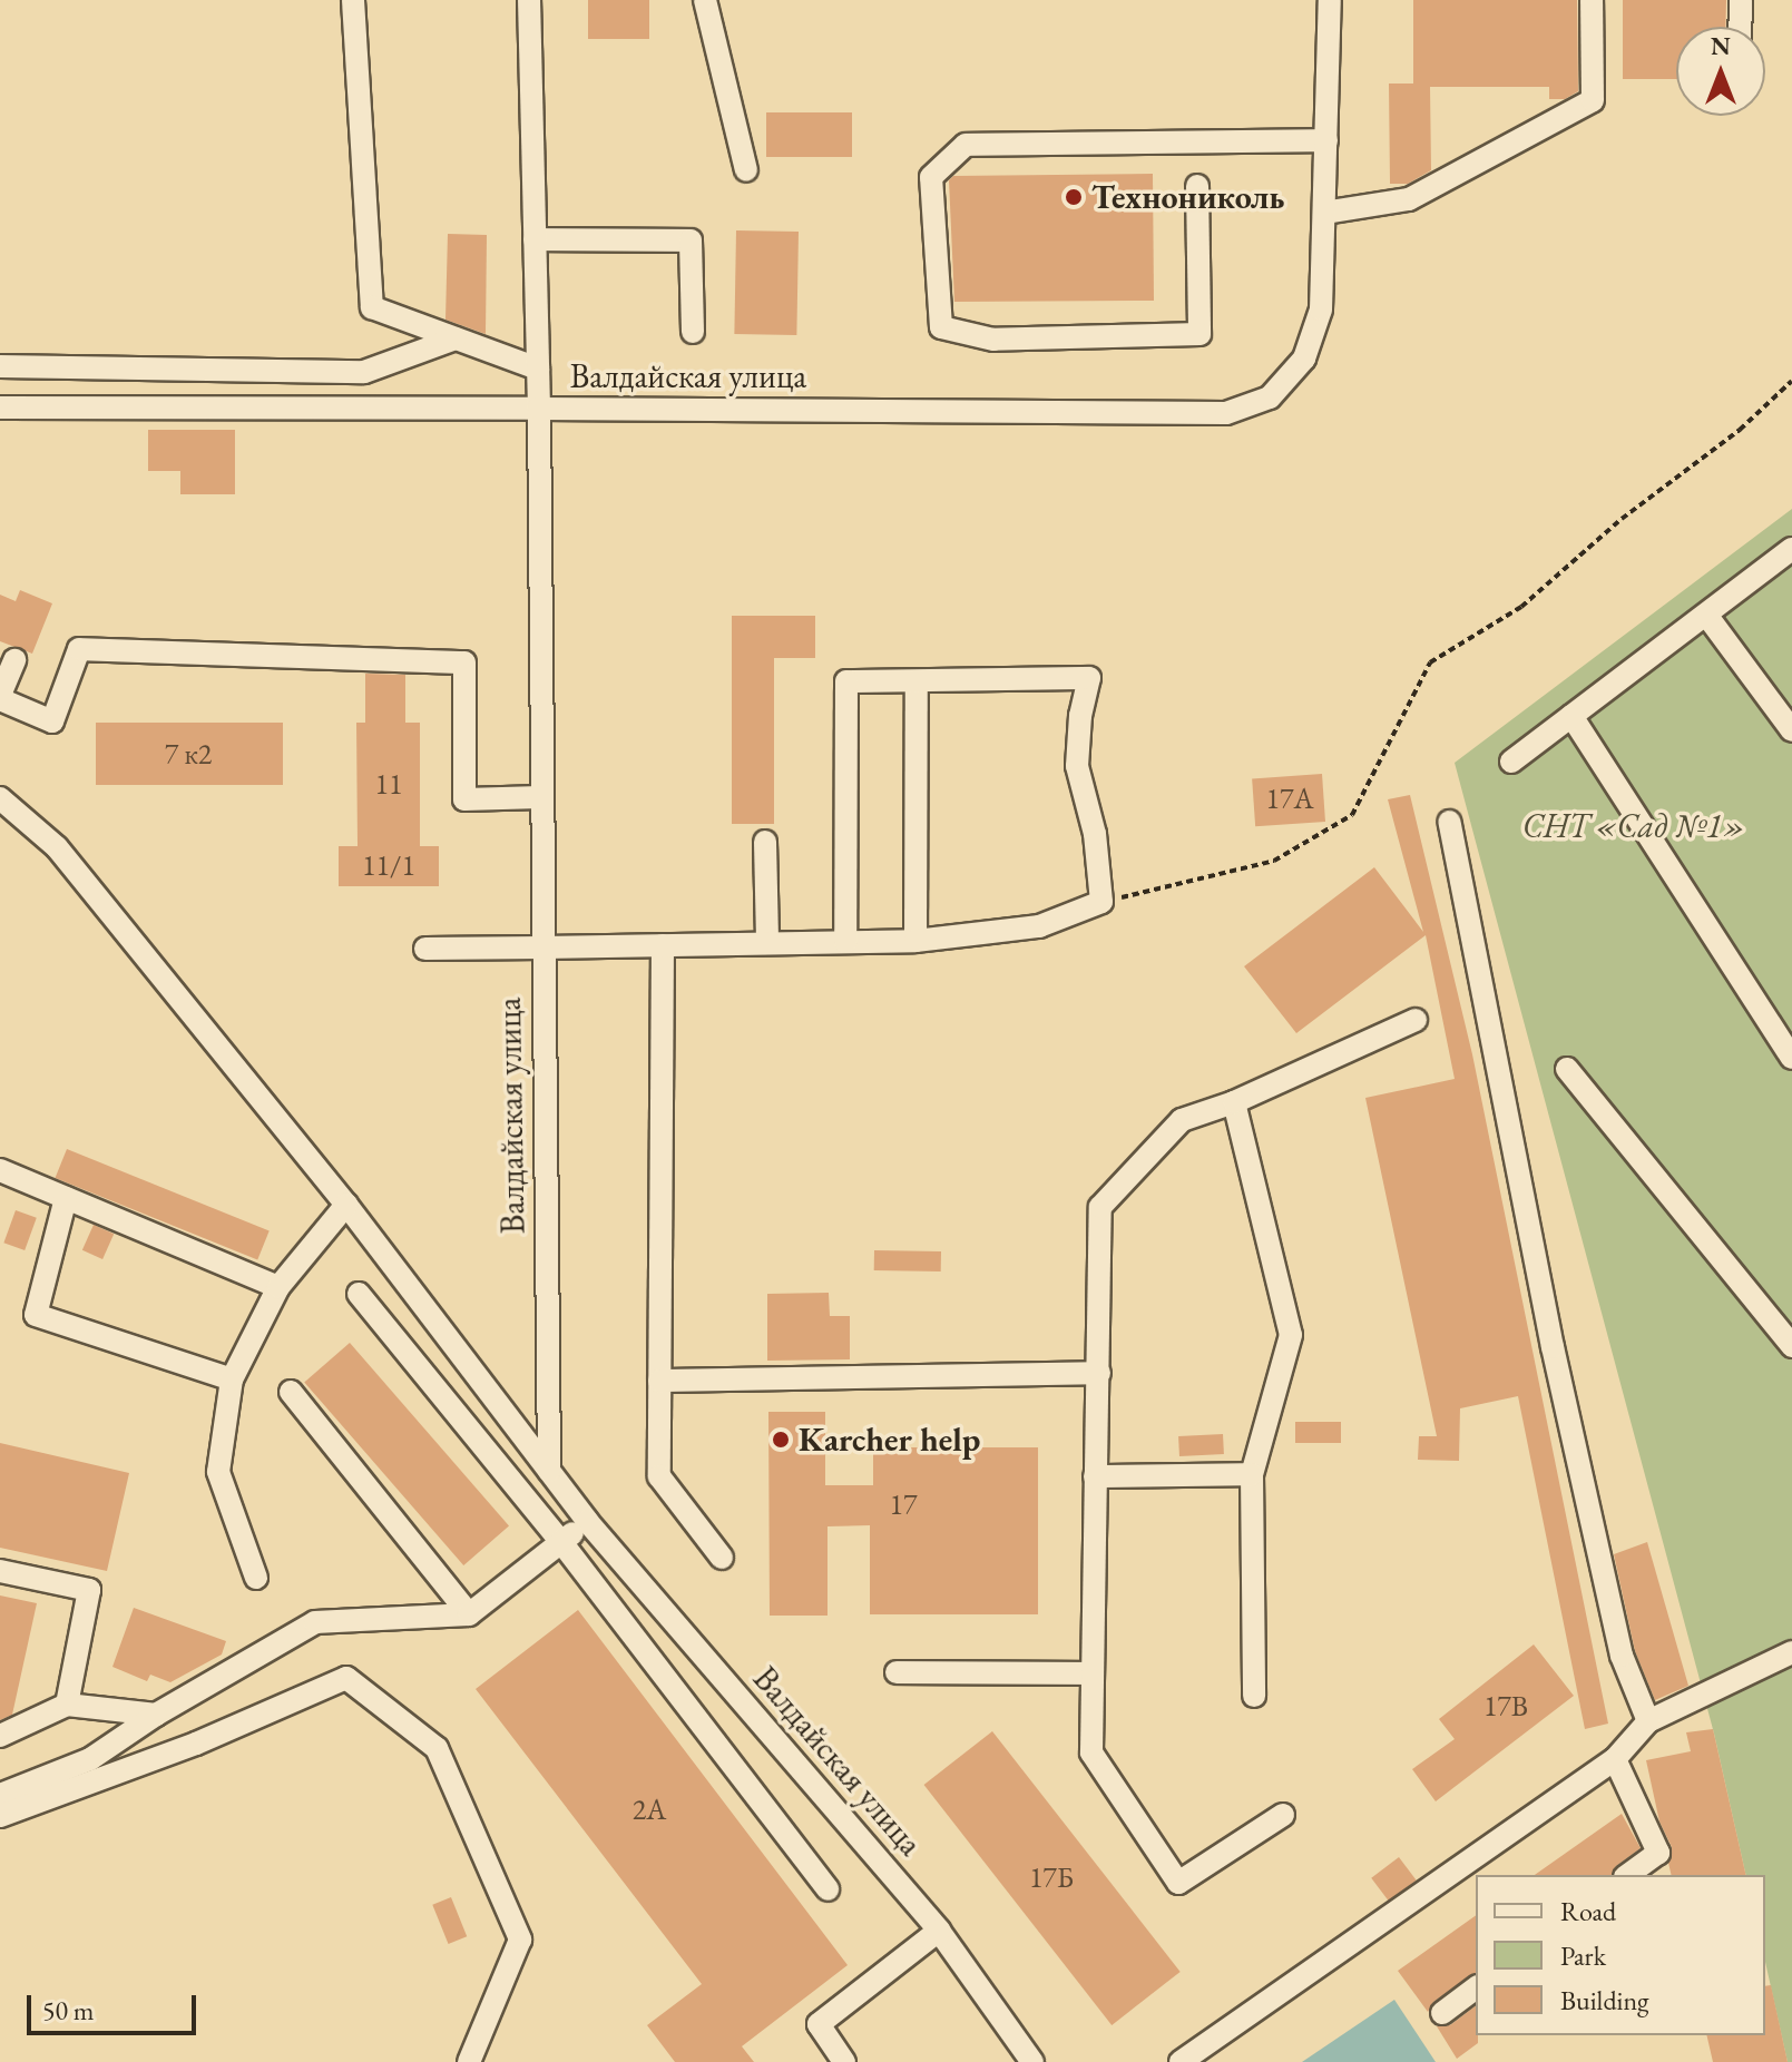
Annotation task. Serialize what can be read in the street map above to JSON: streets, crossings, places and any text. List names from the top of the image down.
{
  "streets": {
    "street": ["Валдайская улица"]
  },
  "parks": ["СНТ «Сад №1»"],
  "places": ["Технониколь", "Karcher help"],
  "house_numbers": [
    "7 к2",
    "11",
    "17А",
    "11/1",
    "17",
    "17В",
    "2А",
    "17Б"
  ],
  "legend": ["Road", "Park", "Building"],
  "scale_bar": "50 m",
  "north": "top"
}
